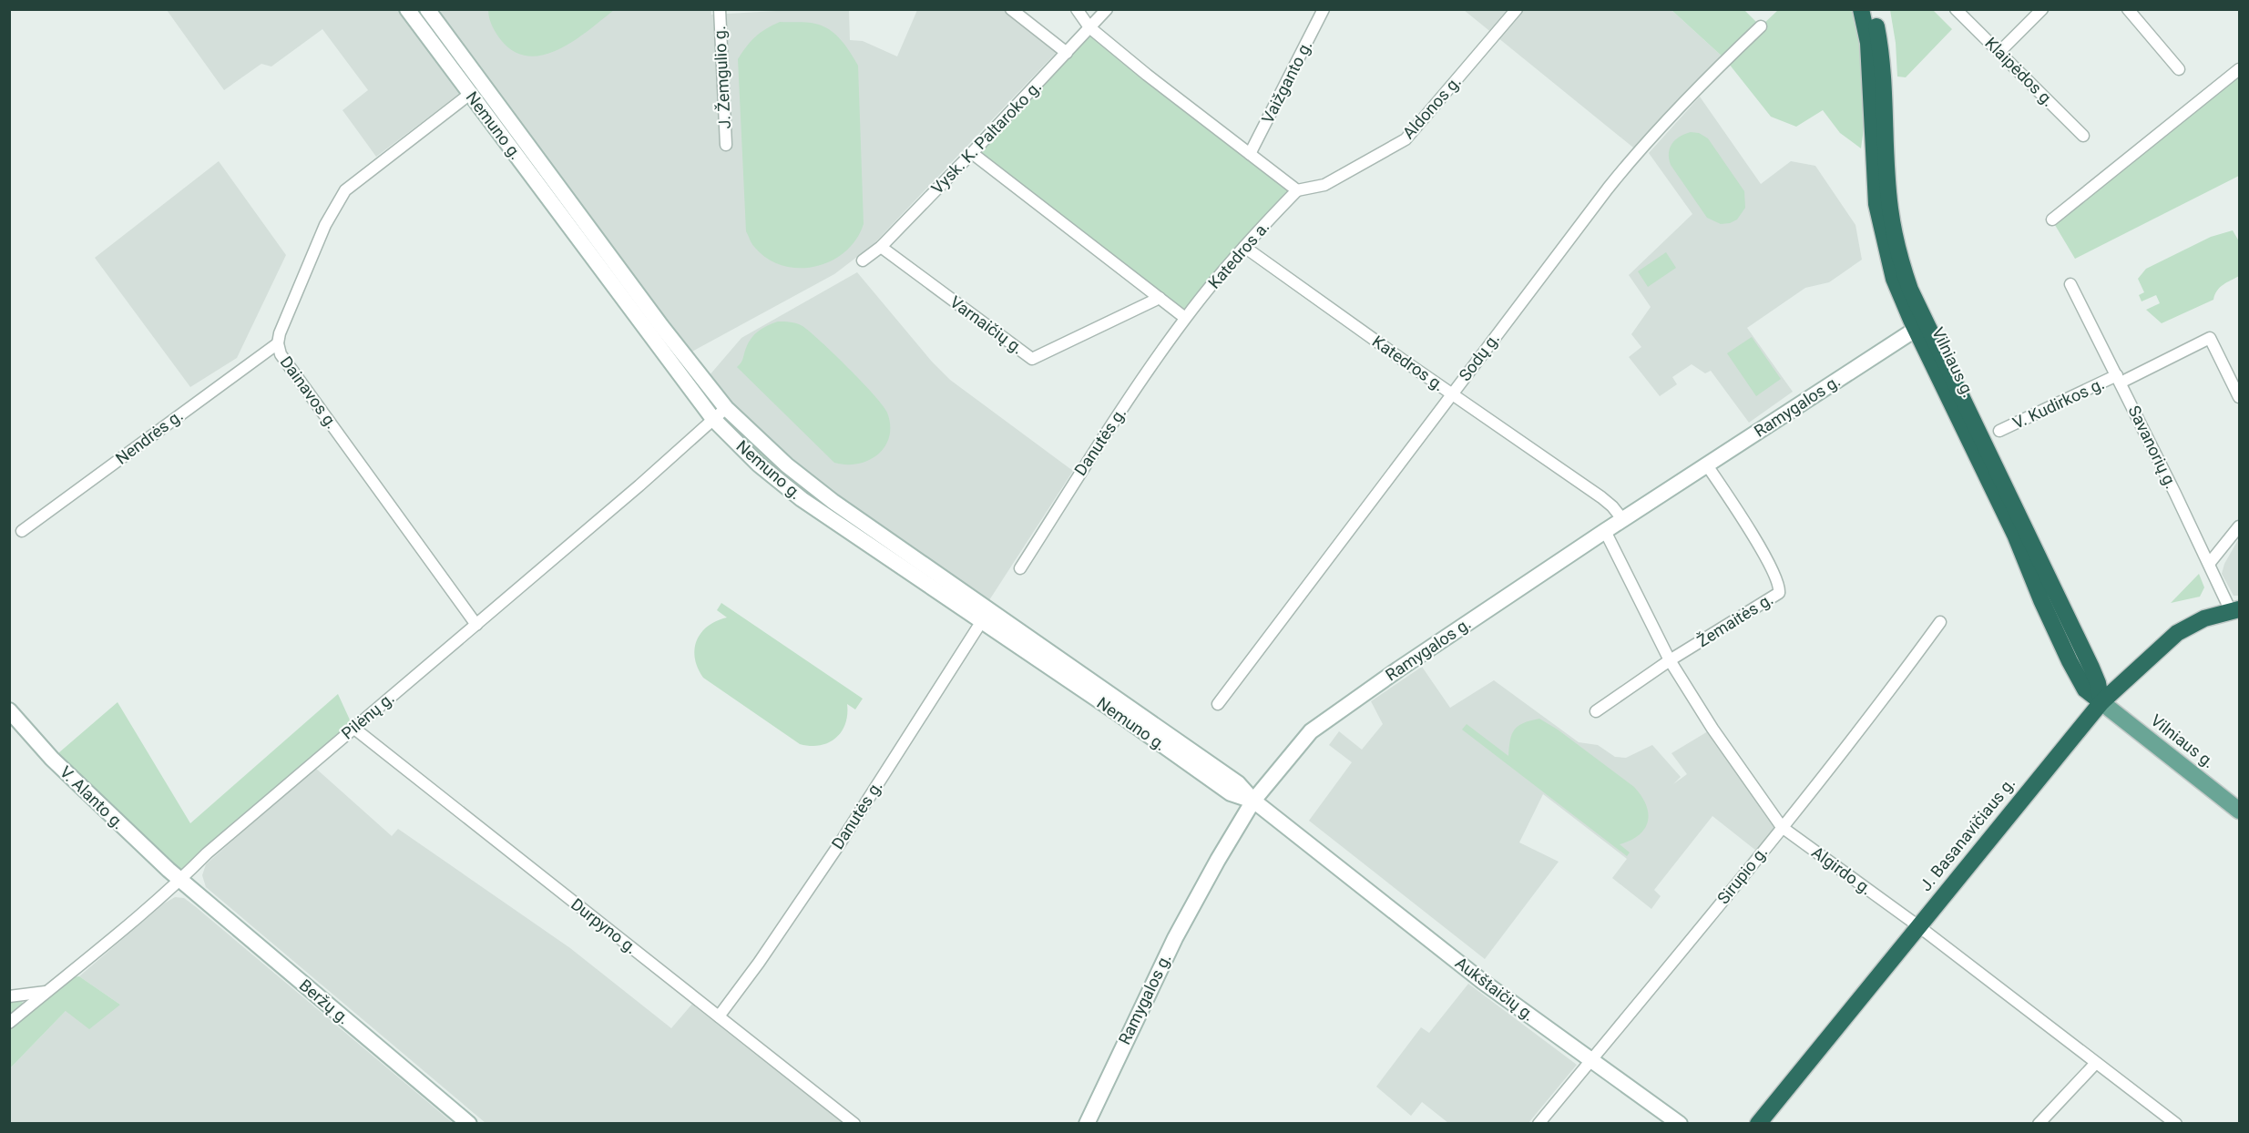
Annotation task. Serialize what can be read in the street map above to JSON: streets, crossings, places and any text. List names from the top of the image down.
{
  "streets": {
    "highway": ["Vilniaus g.", "J. Basanavičiaus g."],
    "main road": [
      "Nemuno g.",
      "Ramygalos g.",
      "V. Alanto g.",
      "Aukštaičių g.",
      "Beržų g."
    ],
    "street": [
      "Klaipėdos g.",
      "J. Žemgulio g.",
      "Vaižganto g.",
      "Aldonos g.",
      "Vysk. K. Paltaroko g.",
      "Katedros a.",
      "Varnaičių g.",
      "Sodų g.",
      "Katedros g.",
      "Dainavos g.",
      "V. Kudirkos g.",
      "Nendrės g.",
      "Danutės g.",
      "Savanorių g.",
      "Žemaitės g.",
      "Pilėnų g.",
      "Algirdo g.",
      "Sirupio g.",
      "Durpyno g."
    ]
  },
  "crossings": [
    ["Aldonos g.", "Katedros a."],
    ["Nemuno g.", "Dainavos g."],
    ["Nemuno g.", "Ramygalos g."],
    ["Nemuno g.", "Danutės g."],
    ["Nemuno g.", "Pilėnų g."],
    ["Nemuno g.", "Aukštaičių g."],
    ["Vysk. K. Paltaroko g.", "Varnaičių g."],
    ["Katedros a.", "Katedros g."],
    ["Katedros a.", "Danutės g."],
    ["Sodų g.", "Katedros g."],
    ["Vilniaus g.", "Ramygalos g."],
    ["Vilniaus g.", "J. Basanavičiaus g."],
    ["Katedros g.", "Ramygalos g."],
    ["Dainavos g.", "Nendrės g."],
    ["Dainavos g.", "Pilėnų g."],
    ["V. Kudirkos g.", "Savanorių g."],
    ["Ramygalos g.", "Žemaitės g."],
    ["Ramygalos g.", "Algirdo g."],
    ["Danutės g.", "Durpyno g."],
    ["Savanorių g.", "J. Basanavičiaus g."],
    ["Žemaitės g.", "Algirdo g."],
    ["Pilėnų g.", "V. Alanto g."],
    ["Pilėnų g.", "Durpyno g."],
    ["Pilėnų g.", "Beržų g."],
    ["V. Alanto g.", "Beržų g."],
    ["J. Basanavičiaus g.", "Algirdo g."],
    ["Algirdo g.", "Sirupio g."],
    ["Sirupio g.", "Aukštaičių g."]
  ]
}
